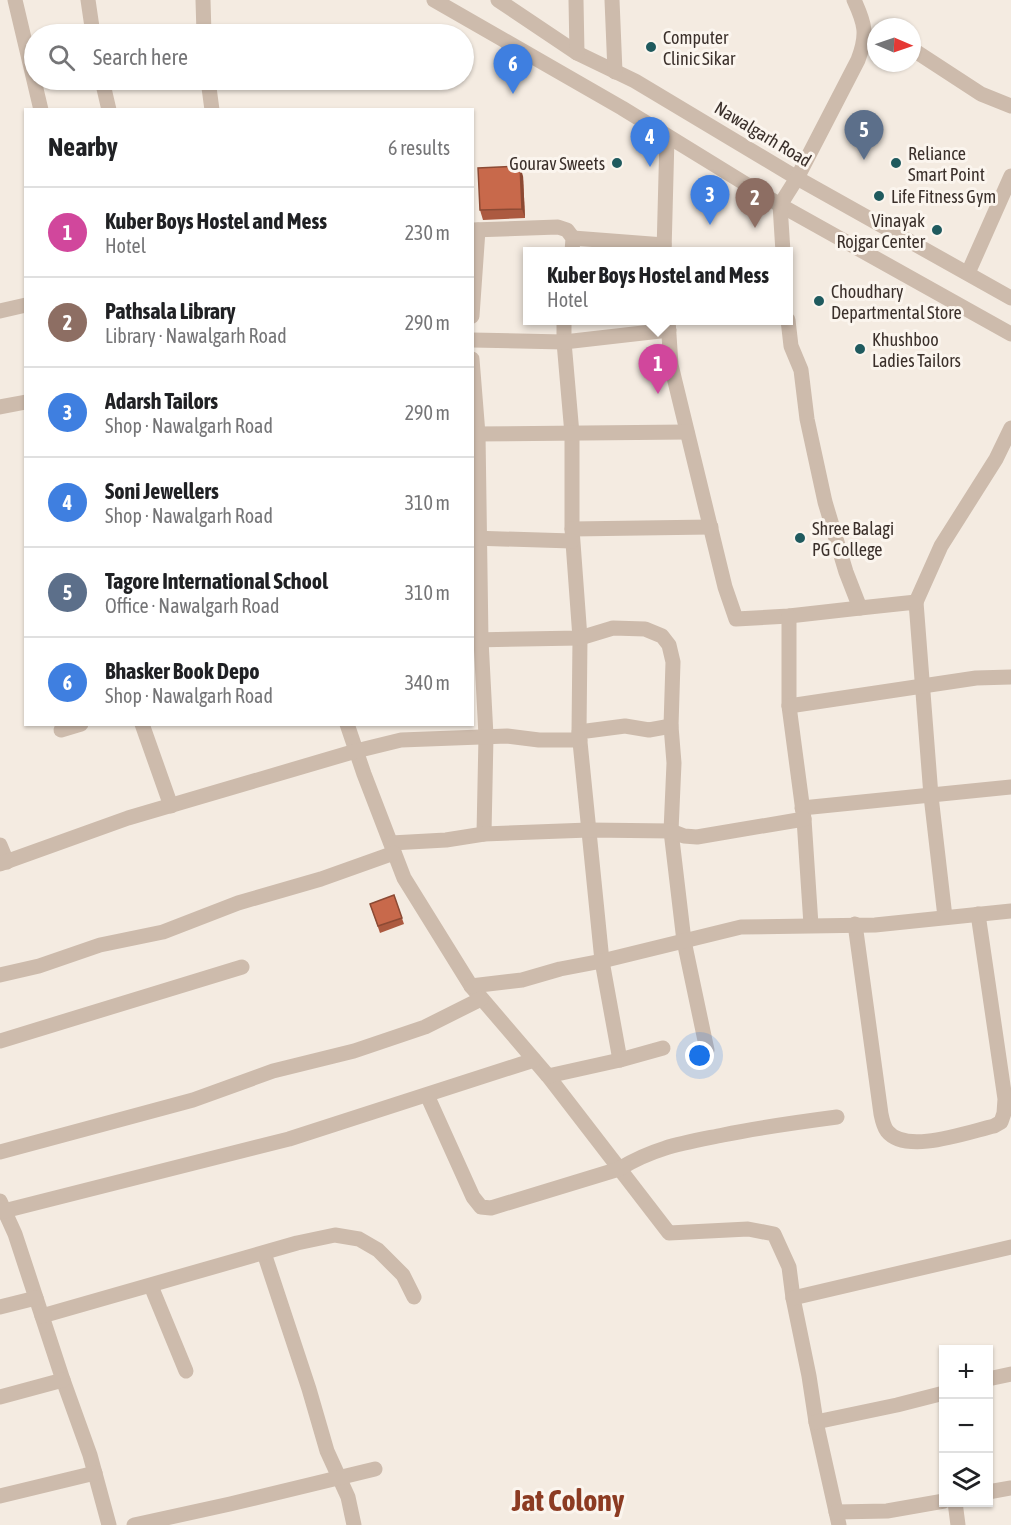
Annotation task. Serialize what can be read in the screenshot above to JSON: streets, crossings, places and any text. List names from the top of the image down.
{
  "streets": {
    "street": ["Nawalgarh Road"]
  },
  "districts": ["Jat Colony"],
  "places": [
    "Computer Clinic Sikar",
    "Gourav Sweets",
    "Reliance Smart Point",
    "Life Fitness Gym",
    "Vinayak Rojgar Center",
    "Choudhary Departmental Store",
    "Khushboo Ladies Tailors",
    "Shree Balagi PG College"
  ],
  "north": "right",
  "page": {
    "search": "Search here",
    "pins": [
      "6",
      "5",
      "4",
      "3",
      "2",
      "1"
    ],
    "heading": ["Nearby", "6 results"],
    "list": [
      {
        "mark": "1",
        "name": "Kuber Boys Hostel and Mess",
        "note": "Hotel",
        "value": "230 m"
      },
      {
        "mark": "2",
        "name": "Pathsala Library",
        "note": "Library · Nawalgarh Road",
        "value": "290 m"
      },
      {
        "mark": "3",
        "name": "Adarsh Tailors",
        "note": "Shop · Nawalgarh Road",
        "value": "290 m"
      },
      {
        "mark": "4",
        "name": "Soni Jewellers",
        "note": "Shop · Nawalgarh Road",
        "value": "310 m"
      },
      {
        "mark": "5",
        "name": "Tagore International School",
        "note": "Office · Nawalgarh Road",
        "value": "310 m"
      },
      {
        "mark": "6",
        "name": "Bhasker Book Depo",
        "note": "Shop · Nawalgarh Road",
        "value": "340 m"
      }
    ],
    "popup": ["Kuber Boys Hostel and Mess", "Hotel"],
    "map_buttons": ["+", "−"]
  }
}
